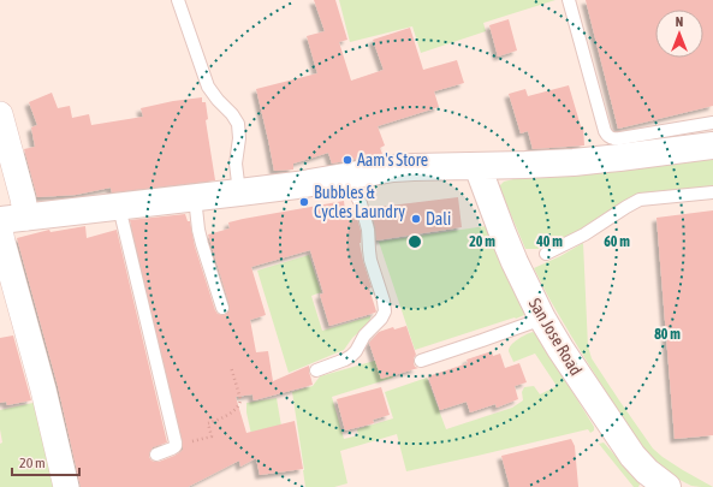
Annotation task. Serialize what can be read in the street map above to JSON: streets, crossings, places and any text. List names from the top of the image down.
{
  "streets": {
    "street": ["San Jose Road"]
  },
  "places": ["Aam's Store", "Bubbles & Cycles Laundry", "Dali"],
  "scale_bar": "20 m",
  "north": "top",
  "rings": [
    "20 m",
    "40 m",
    "60 m",
    "80 m"
  ]
}
